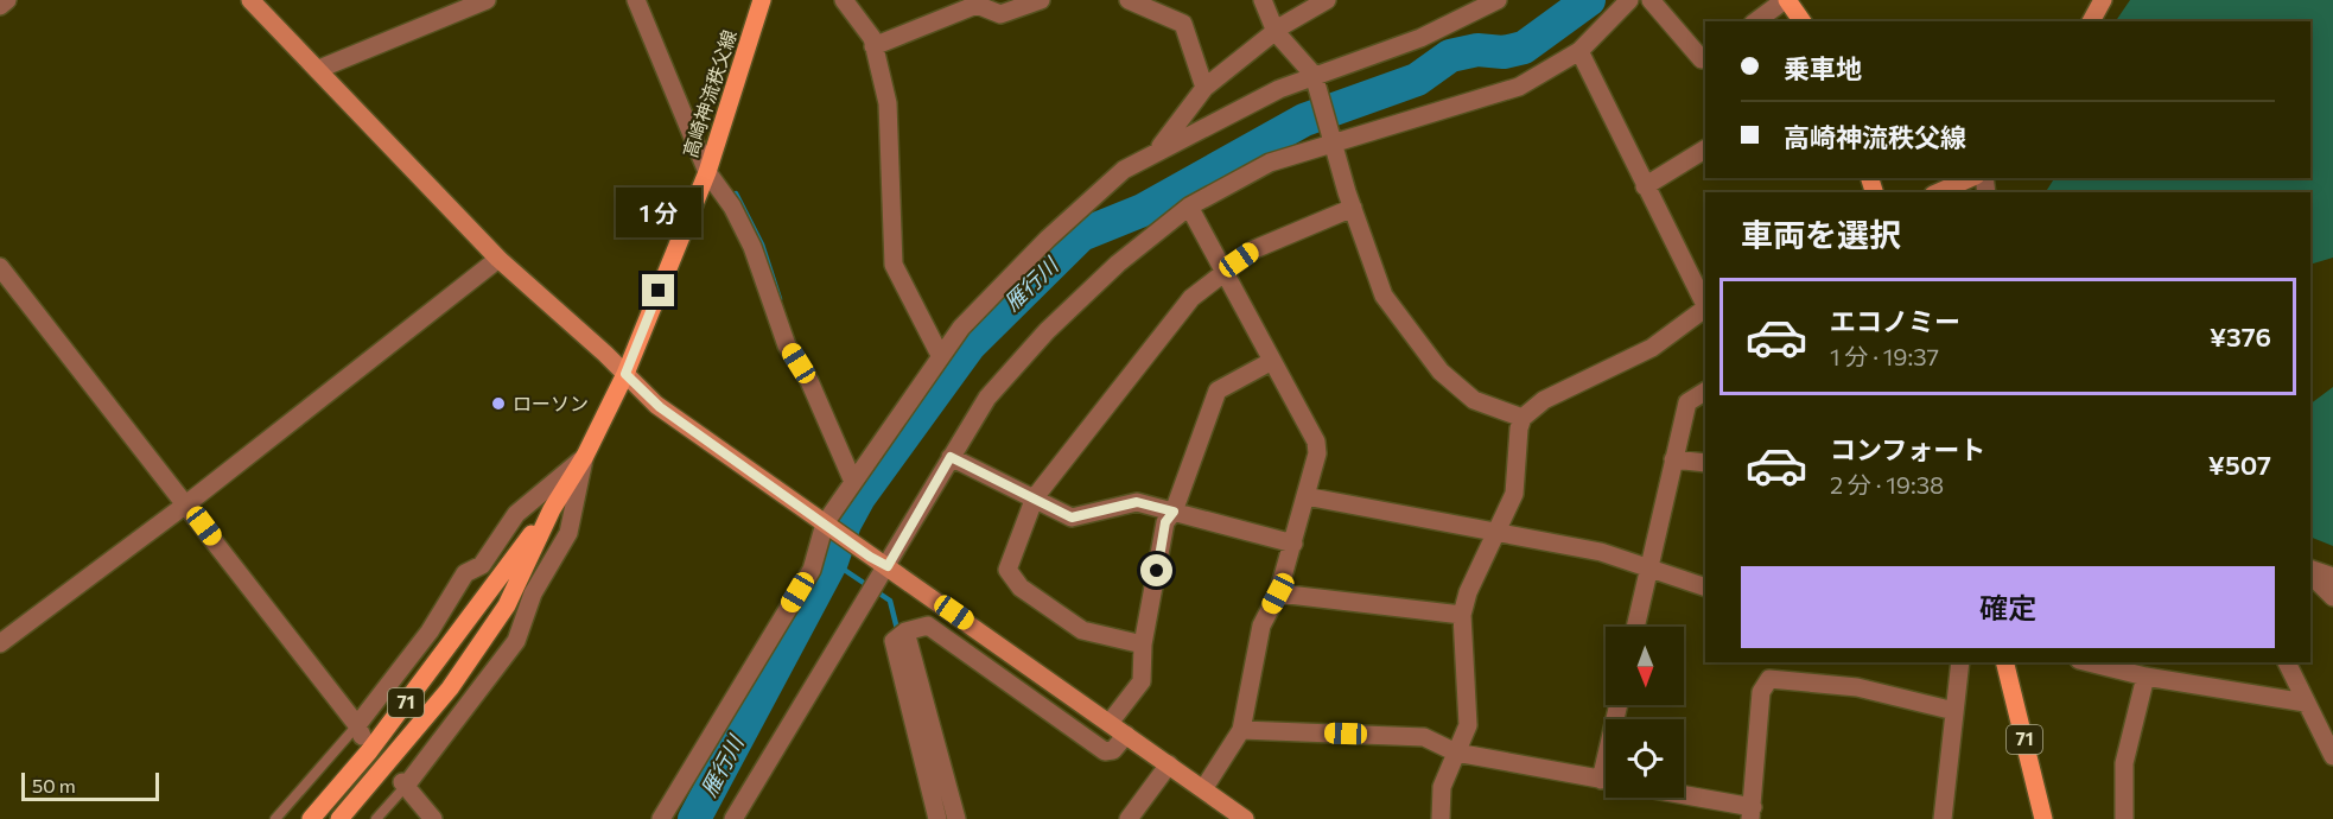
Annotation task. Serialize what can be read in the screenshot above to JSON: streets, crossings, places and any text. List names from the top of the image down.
{
  "streets": {
    "main road": ["高崎神流秩父線", "71"]
  },
  "water": ["雁行川"],
  "places": ["ローソン"],
  "scale_bar": "50 m",
  "north": "bottom",
  "page": {
    "banner": ["乗車地", "高崎神流秩父線"],
    "bubble": "1 分",
    "heading": "車両を選択",
    "list": [
      {
        "name": "エコノミー",
        "note": "1 分 · 19:37",
        "value": "¥376"
      },
      {
        "name": "コンフォート",
        "note": "2 分 · 19:38",
        "value": "¥507"
      }
    ],
    "buttons": "確定",
    "scale": "50 m"
  }
}
